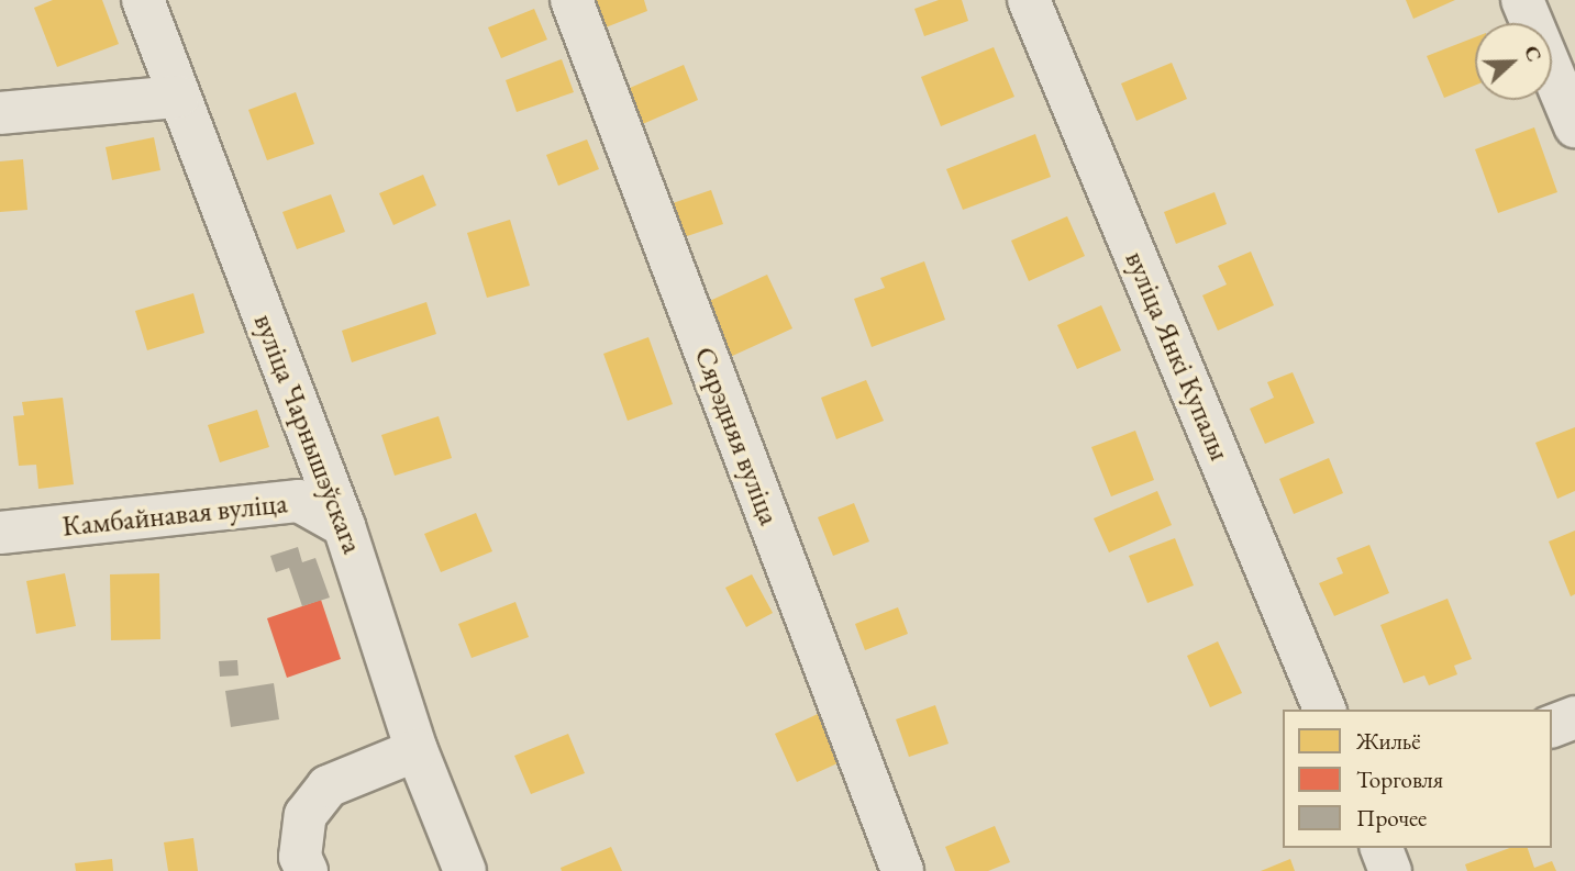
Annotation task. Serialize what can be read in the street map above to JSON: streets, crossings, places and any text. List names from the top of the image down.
{
  "streets": {
    "street": [
      "вуліца Янкі Купалы",
      "вуліца Чарнышэўскага",
      "Сярэдняя вуліца",
      "Камбайнавая вуліца"
    ]
  },
  "crossings": [
    ["вуліца Чарнышэўскага", "Камбайнавая вуліца"]
  ],
  "legend": ["Жильё", "Торговля", "Прочее"],
  "north": "right"
}
